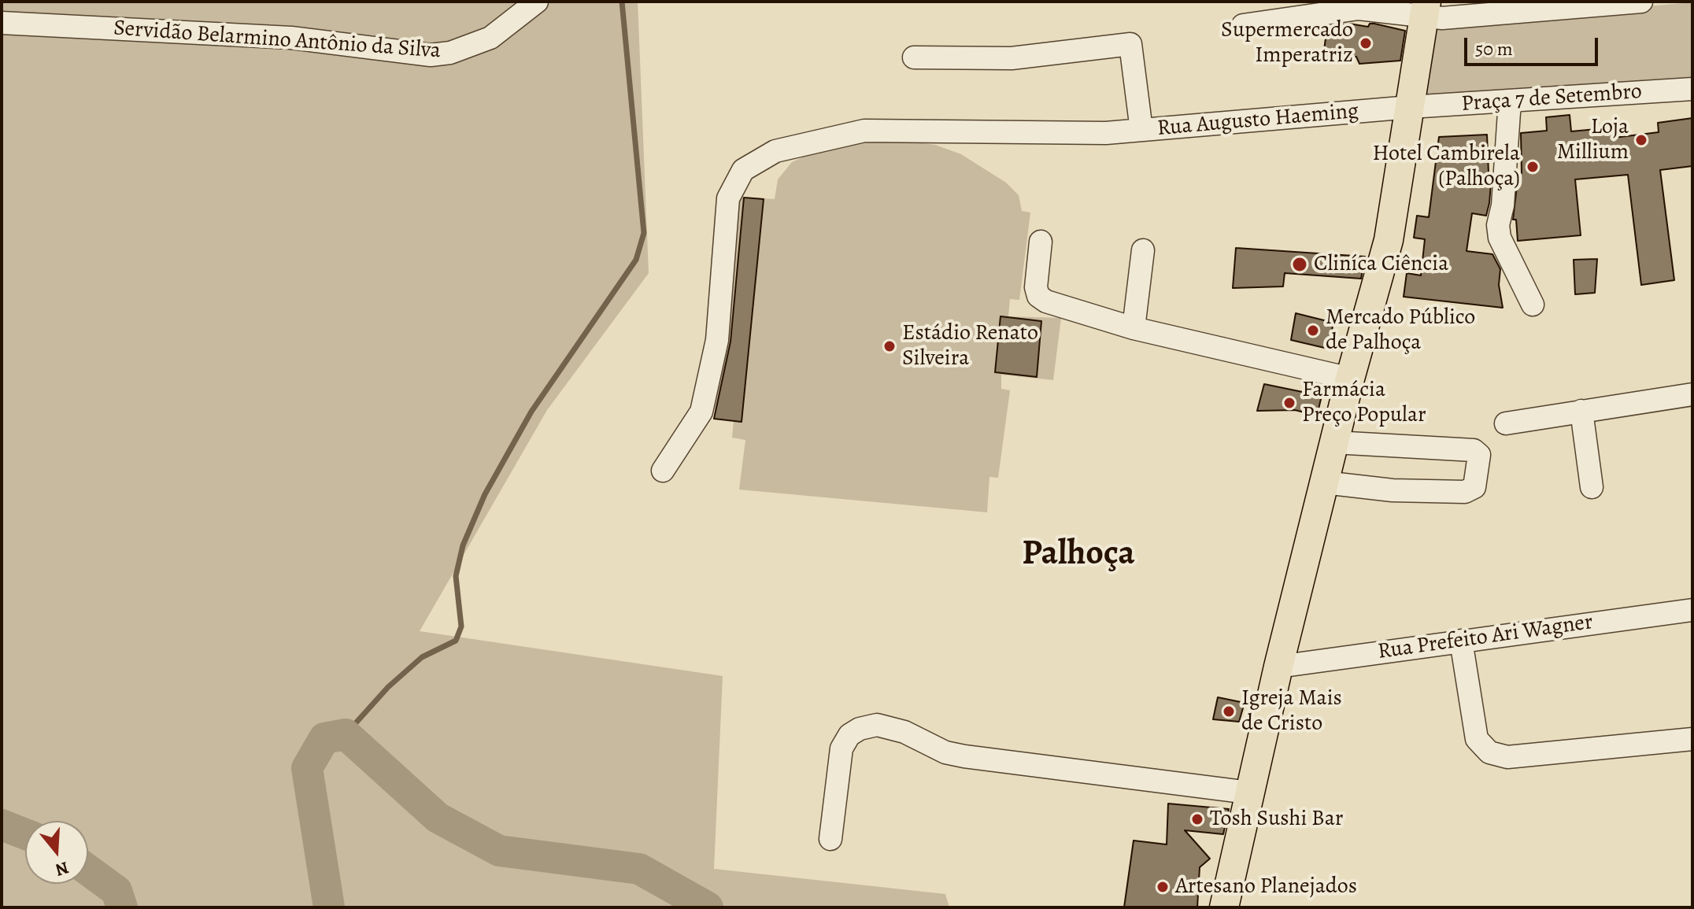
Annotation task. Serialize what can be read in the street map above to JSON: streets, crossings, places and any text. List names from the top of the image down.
{
  "streets": {
    "street": [
      "Servidão Belarmino Antônio da Silva",
      "Praça 7 de Setembro",
      "Rua Augusto Haeming",
      "Rua Prefeito Ari Wagner"
    ]
  },
  "crossings": [
    ["Praça 7 de Setembro", "Rua Augusto Haeming"]
  ],
  "districts": ["Palhoça"],
  "places": [
    "Supermercado Imperatriz",
    "Loja Millium",
    "Hotel Cambirela (Palhoça)",
    "Cliníca Ciência",
    "Mercado Público de Palhoça",
    "Estádio Renato Silveira",
    "Farmácia Preço Popular",
    "Igreja Mais de Cristo",
    "Tosh Sushi Bar",
    "Artesano Planejados"
  ],
  "scale_bar": "50 m",
  "north": "bottom"
}
